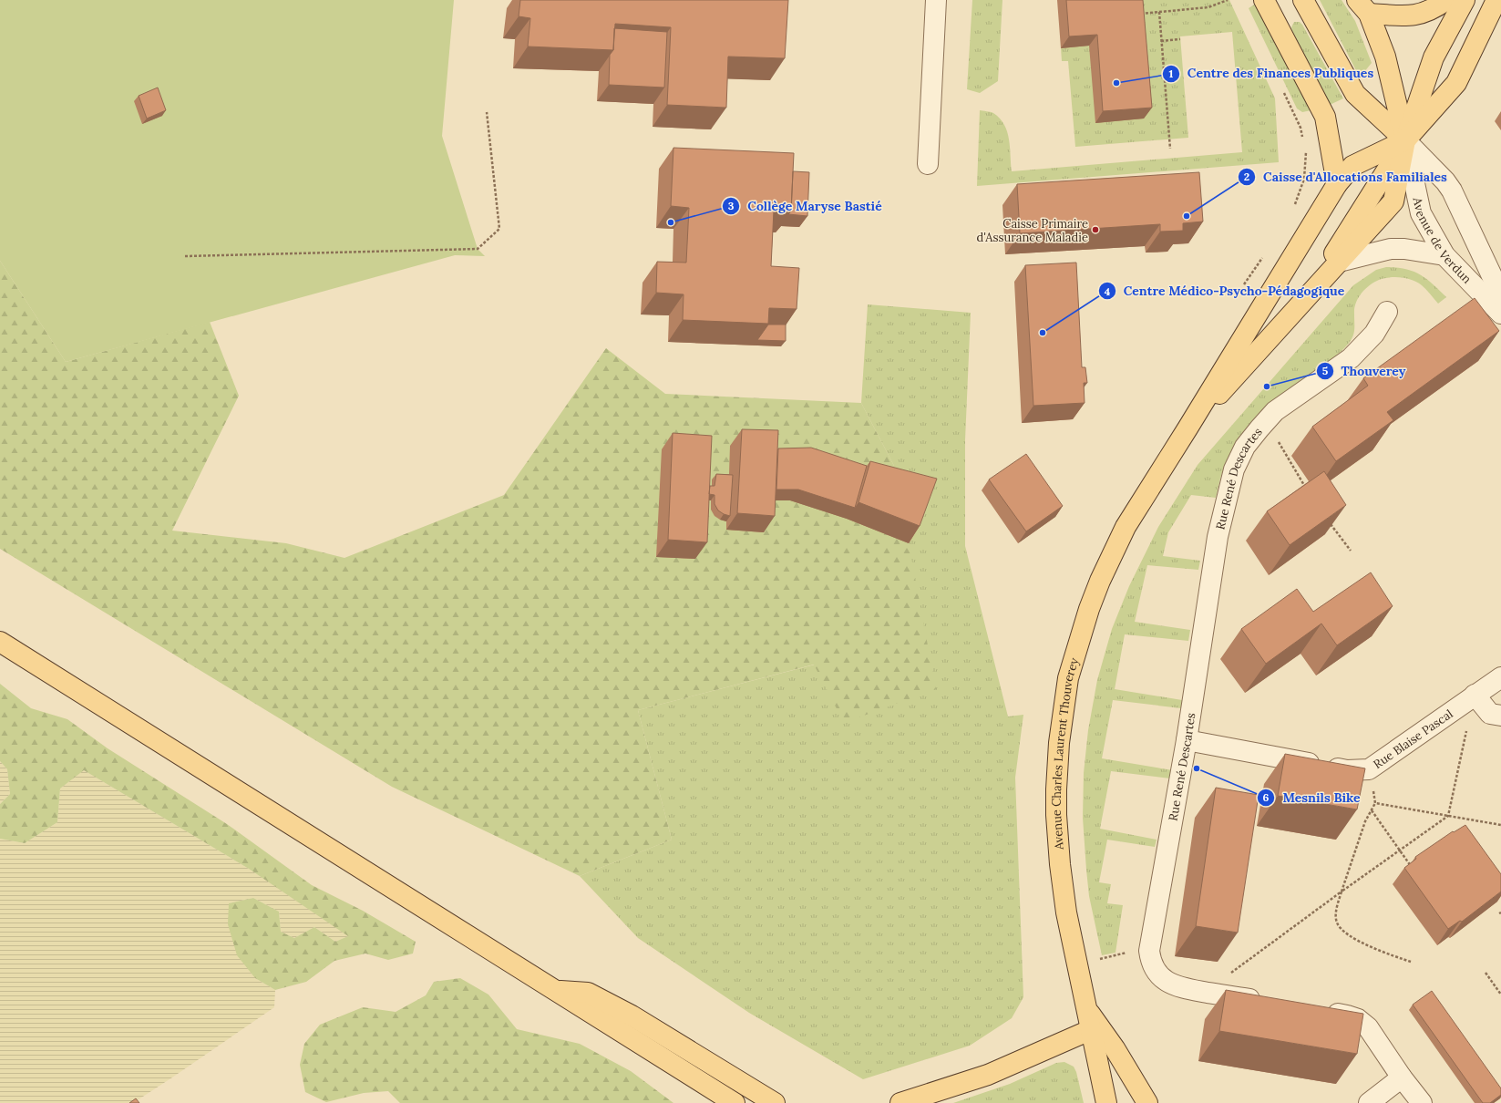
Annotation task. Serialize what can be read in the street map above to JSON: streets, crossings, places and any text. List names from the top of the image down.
{
  "streets": {
    "main road": ["Avenue Charles Laurent Thouverey"],
    "street": ["Avenue de Verdun", "Rue René Descartes", "Rue Blaise Pascal"]
  },
  "crossings": [
    ["Avenue de Verdun", "Avenue Charles Laurent Thouverey"],
    ["Rue René Descartes", "Rue Blaise Pascal"]
  ],
  "places": [
    "Centre des Finances Publiques",
    "Caisse d'Allocations Familiales",
    "Collège Maryse Bastié",
    "Caisse Primaire d'Assurance Maladie",
    "Centre Médico-Psycho-Pédagogique",
    "Thouverey",
    "Mesnils Bike"
  ]
}
